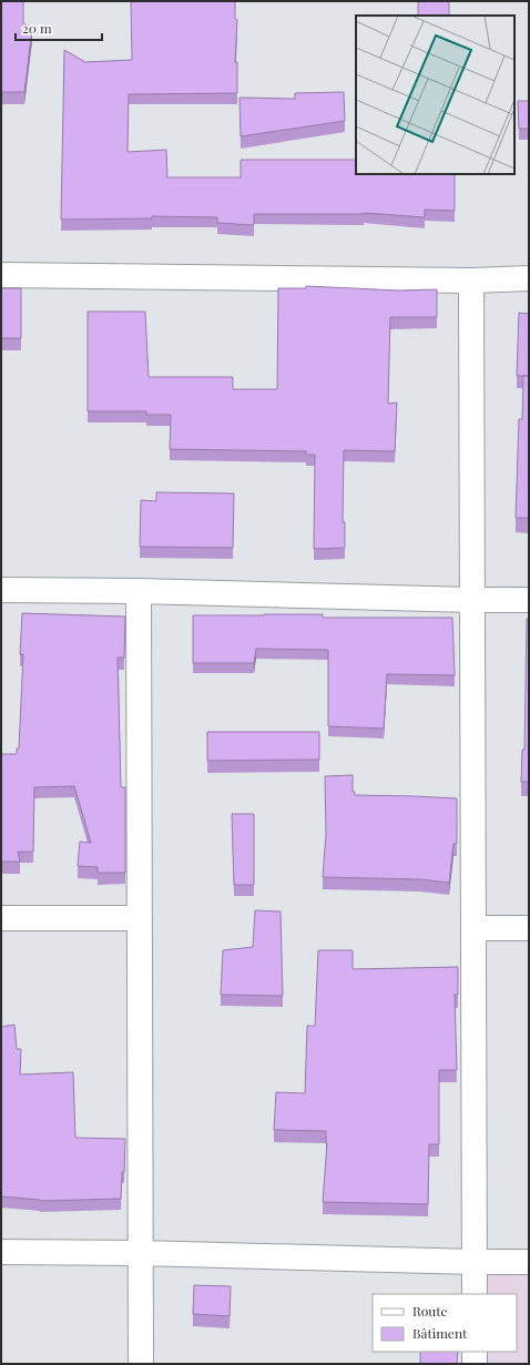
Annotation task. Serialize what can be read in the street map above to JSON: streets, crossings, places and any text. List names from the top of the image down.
{
  "legend": ["Route", "Bâtiment"],
  "scale_bar": "20 m"
}
